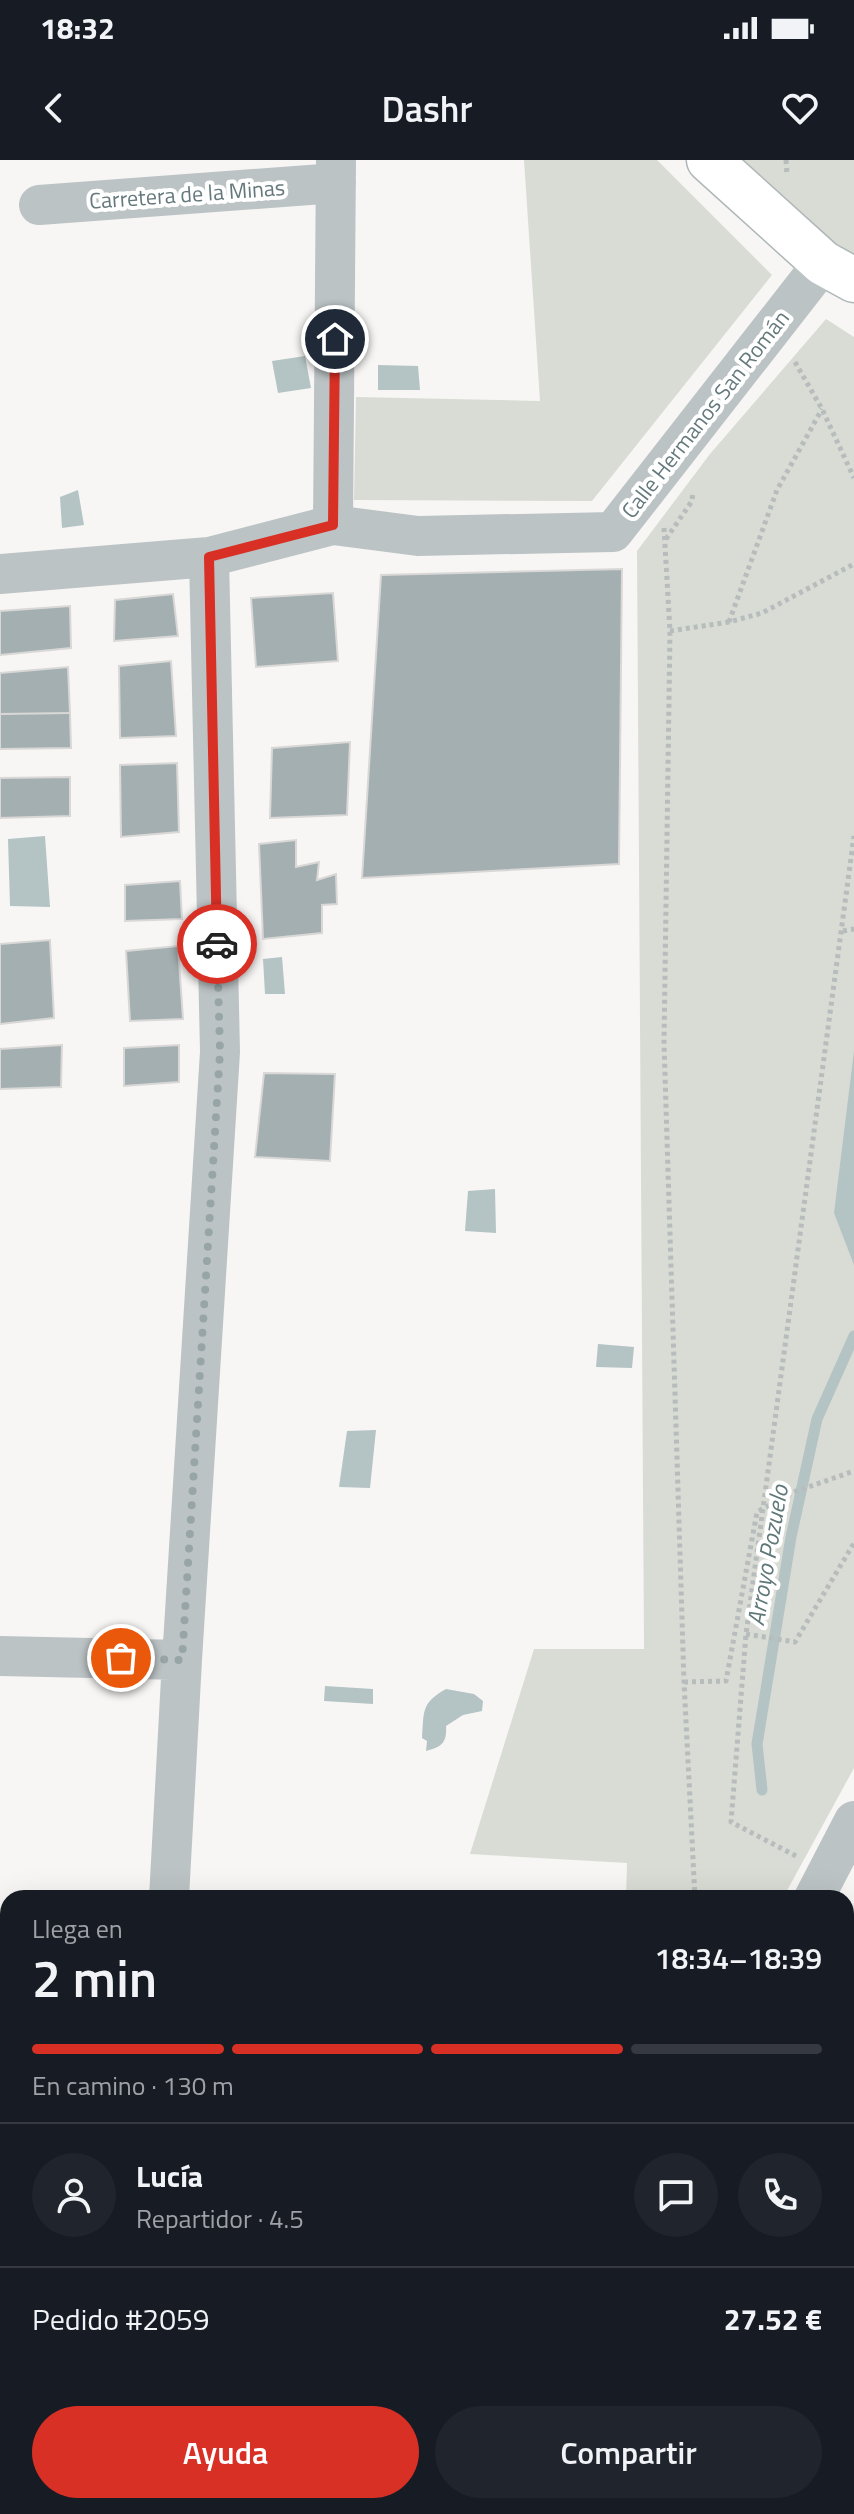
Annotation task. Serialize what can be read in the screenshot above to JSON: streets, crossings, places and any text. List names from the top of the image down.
{
  "streets": {
    "street": ["Carretera de la Minas", "Calle Hermanos San Román"]
  },
  "crossings": [
    ["Carretera de la Minas", "Calle Hermanos San Román"]
  ],
  "water": ["Arroyo Pozuelo"],
  "page": {
    "status": "18:32",
    "header": "Dashr",
    "heading": ["2 min", "Llega en", "18:34–18:39"],
    "panel": [
      "Lucía",
      "Repartidor · 4.5",
      "Pedido #2059",
      "27.52 €"
    ],
    "bar": "En camino · 130 m",
    "buttons": ["Ayuda", "Compartir"]
  }
}
